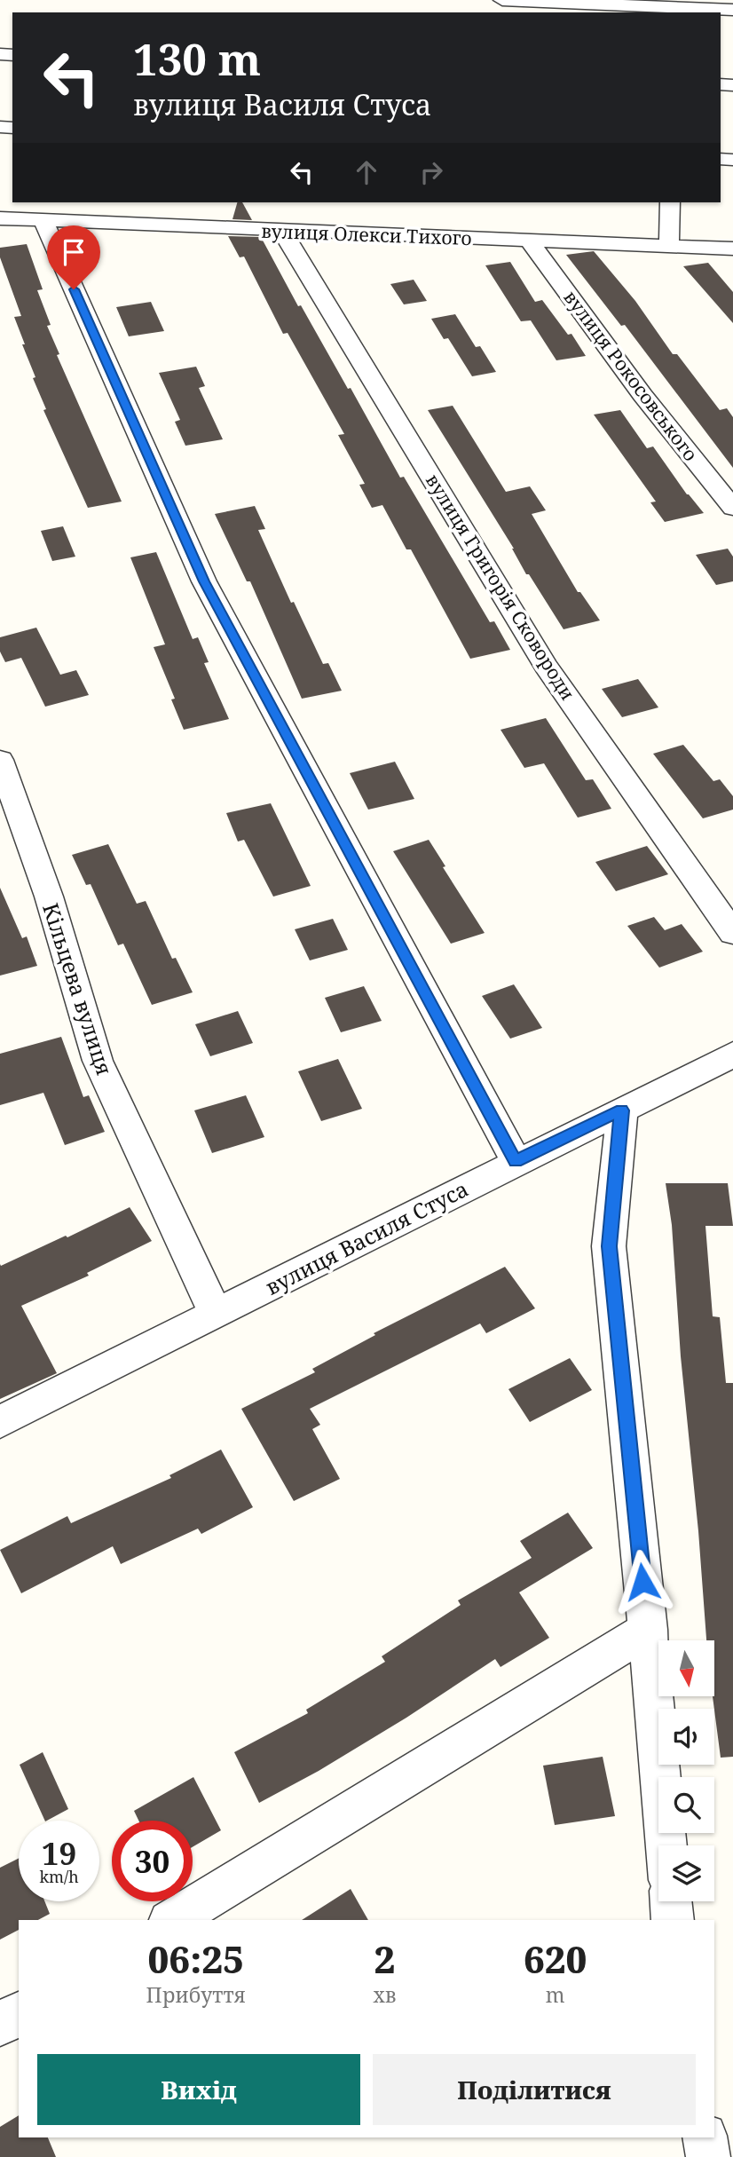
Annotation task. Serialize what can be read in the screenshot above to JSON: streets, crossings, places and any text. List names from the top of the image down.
{
  "streets": {
    "street": [
      "вулиця Олекси Тихого",
      "вулиця Рокосовського",
      "вулиця Григорія Сковороди",
      "Кільцева вулиця",
      "вулиця Василя Стуса"
    ]
  },
  "crossings": [
    ["вулиця Олекси Тихого", "вулиця Рокосовського"],
    ["вулиця Олекси Тихого", "вулиця Григорія Сковороди"],
    ["Кільцева вулиця", "вулиця Василя Стуса"]
  ],
  "north": "bottom",
  "page": {
    "turn": ["130 m", "вулиця Василя Стуса"],
    "speed": "19 km/h",
    "limit": "30",
    "eta": [
      "06:25",
      "Прибуття",
      "2",
      "хв",
      "620",
      "m"
    ],
    "buttons": ["Вихід", "Поділитися"]
  }
}
